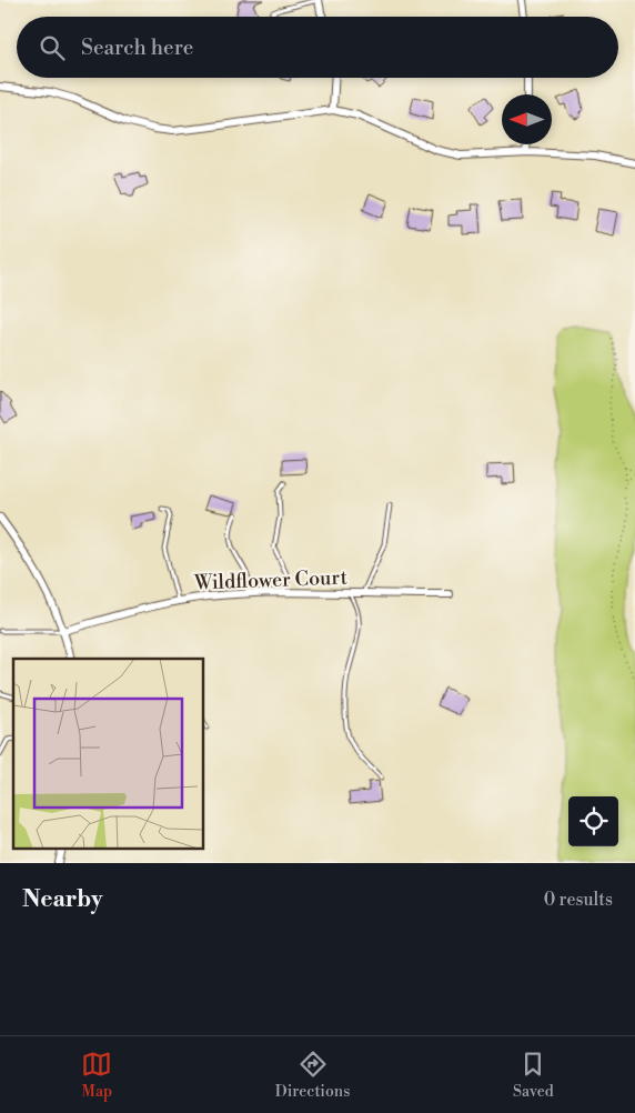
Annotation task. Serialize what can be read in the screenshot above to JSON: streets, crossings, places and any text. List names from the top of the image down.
{
  "streets": {
    "street": ["Wildflower Court"]
  },
  "north": "left",
  "page": {
    "search": "Search here",
    "heading": ["Nearby", "0 results"],
    "nav": ["Map", "Directions", "Saved"]
  }
}
